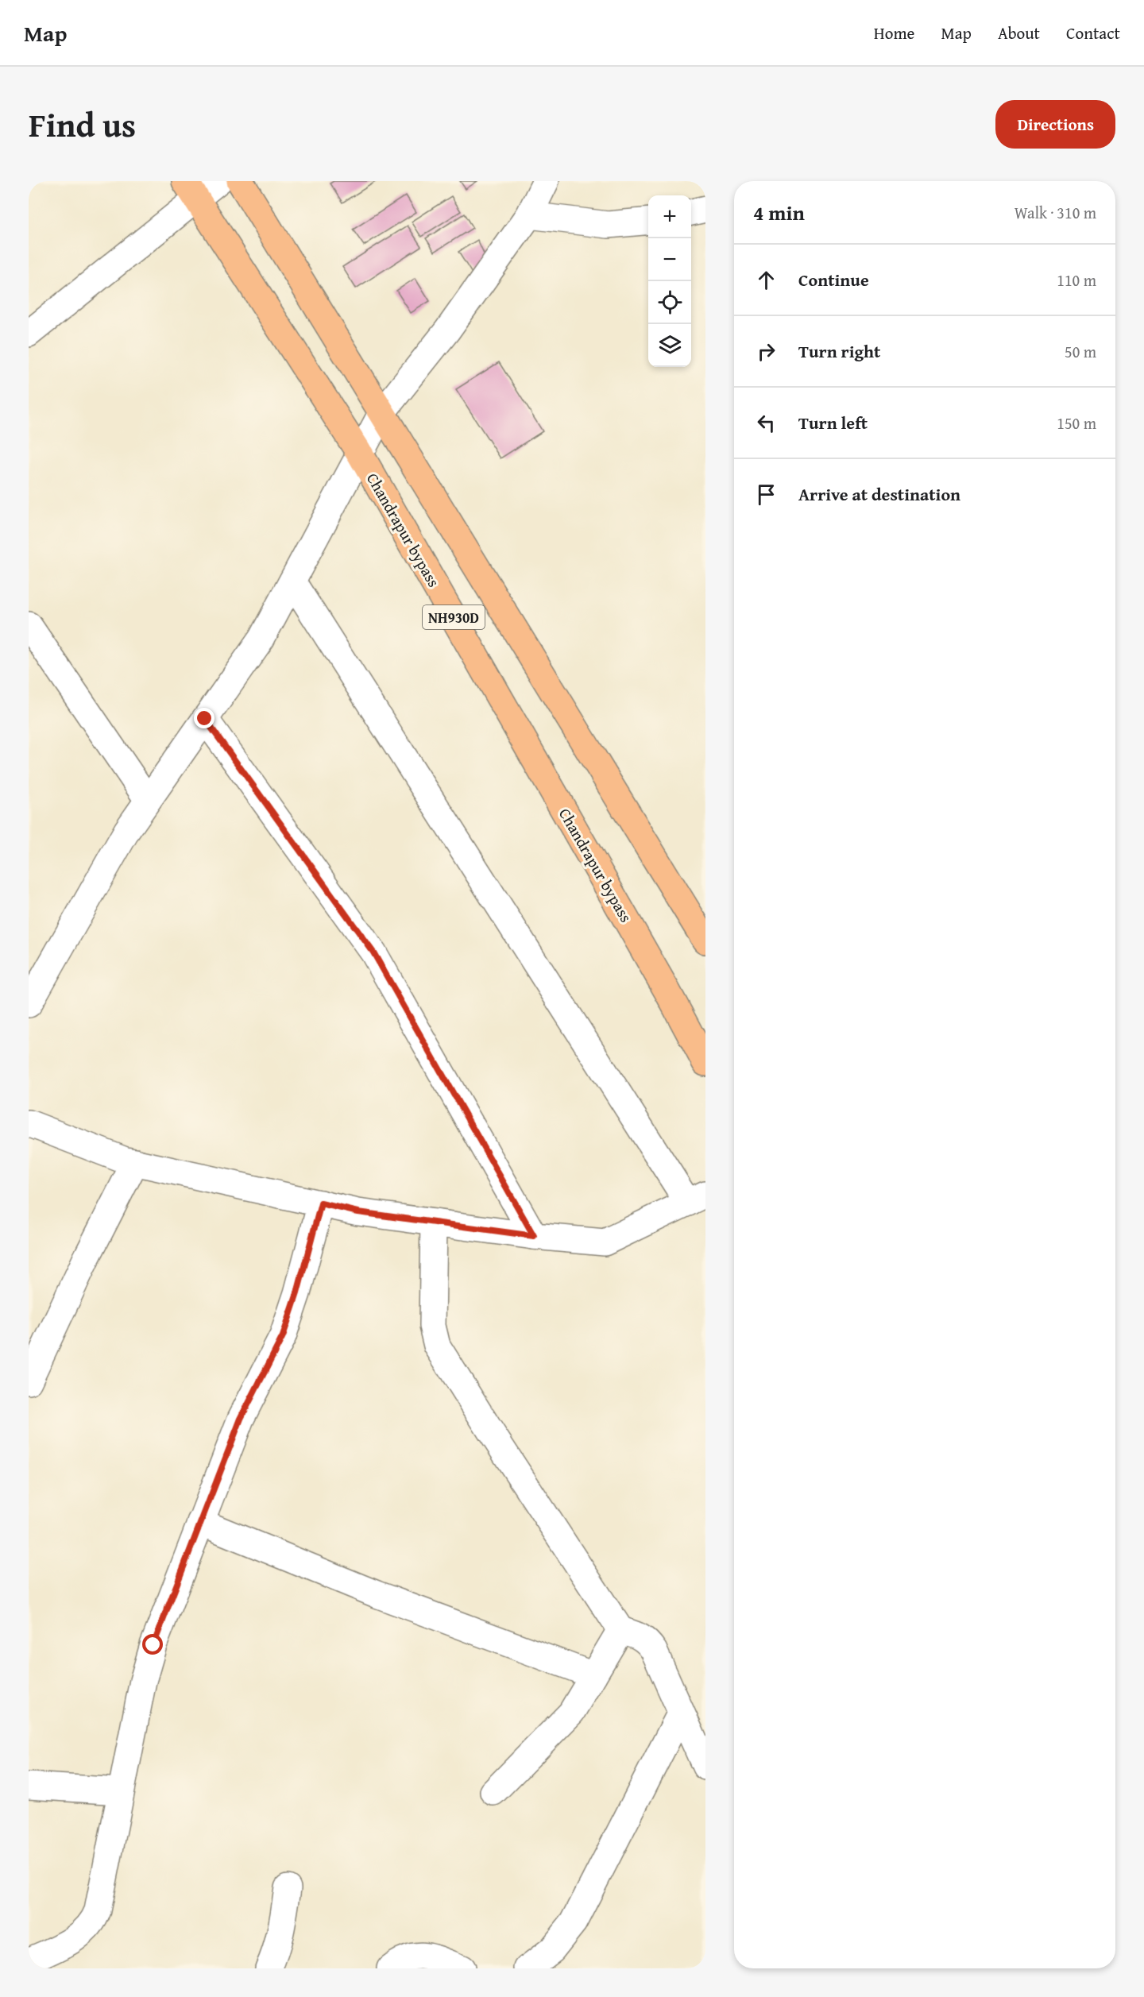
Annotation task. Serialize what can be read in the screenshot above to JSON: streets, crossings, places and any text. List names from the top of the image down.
{
  "streets": {
    "highway": ["Chandrapur bypass", "NH930D"]
  },
  "page": {
    "header": "Map",
    "nav": [
      "Home",
      "Map",
      "About",
      "Contact"
    ],
    "title": "Find us",
    "buttons": "Directions",
    "heading": ["4 min", "Walk · 310 m"],
    "map_buttons": ["+", "−"],
    "list": [
      ["Continue", "110 m"],
      ["Turn right", "50 m"],
      ["Turn left", "150 m"],
      "Arrive at destination"
    ]
  }
}
